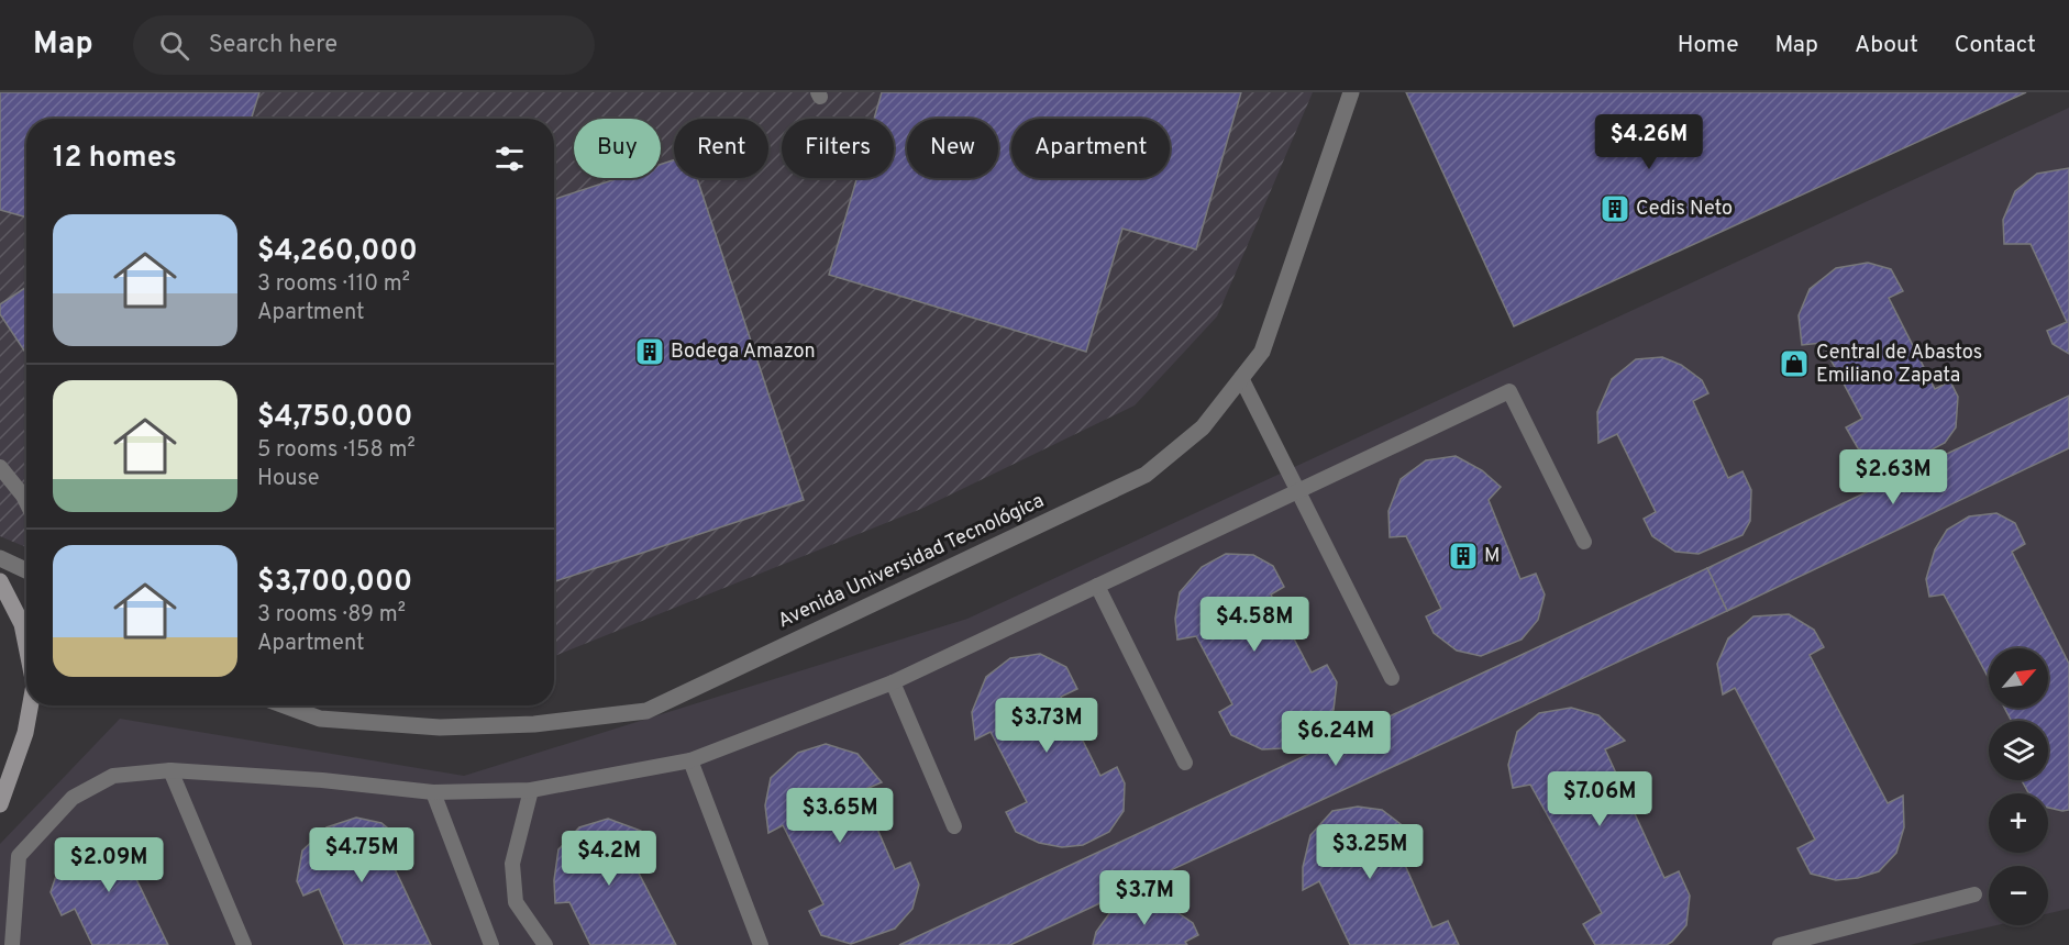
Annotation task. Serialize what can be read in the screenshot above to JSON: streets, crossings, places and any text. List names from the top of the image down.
{
  "streets": {
    "street": ["Avenida Universidad Tecnológica"]
  },
  "places": {
    "building": ["Cedis Neto", "Bodega Amazon", "M"],
    "shop": ["Central de Abastos Emiliano Zapata"]
  },
  "north": "top right",
  "page": {
    "header": "Map",
    "search": "Search here",
    "nav": [
      "Home",
      "Map",
      "About",
      "Contact"
    ],
    "price": [
      "$4.26M",
      "$2.63M",
      "$4.58M",
      "$3.73M",
      "$6.24M",
      "$7.06M",
      "$3.65M",
      "$3.25M",
      "$4.75M",
      "$4.2M",
      "$2.09M",
      "$3.7M"
    ],
    "chip": [
      "Buy",
      "Rent",
      "Filters",
      "New",
      "Apartment"
    ],
    "heading": "12 homes",
    "list": [
      {
        "name": "$4,260,000",
        "note": "3 rooms · 110 m² · Apartment"
      },
      {
        "name": "$4,750,000",
        "note": "5 rooms · 158 m² · House"
      },
      {
        "name": "$3,700,000",
        "note": "3 rooms · 89 m² · Apartment"
      }
    ],
    "map_buttons": ["+", "−"]
  }
}
